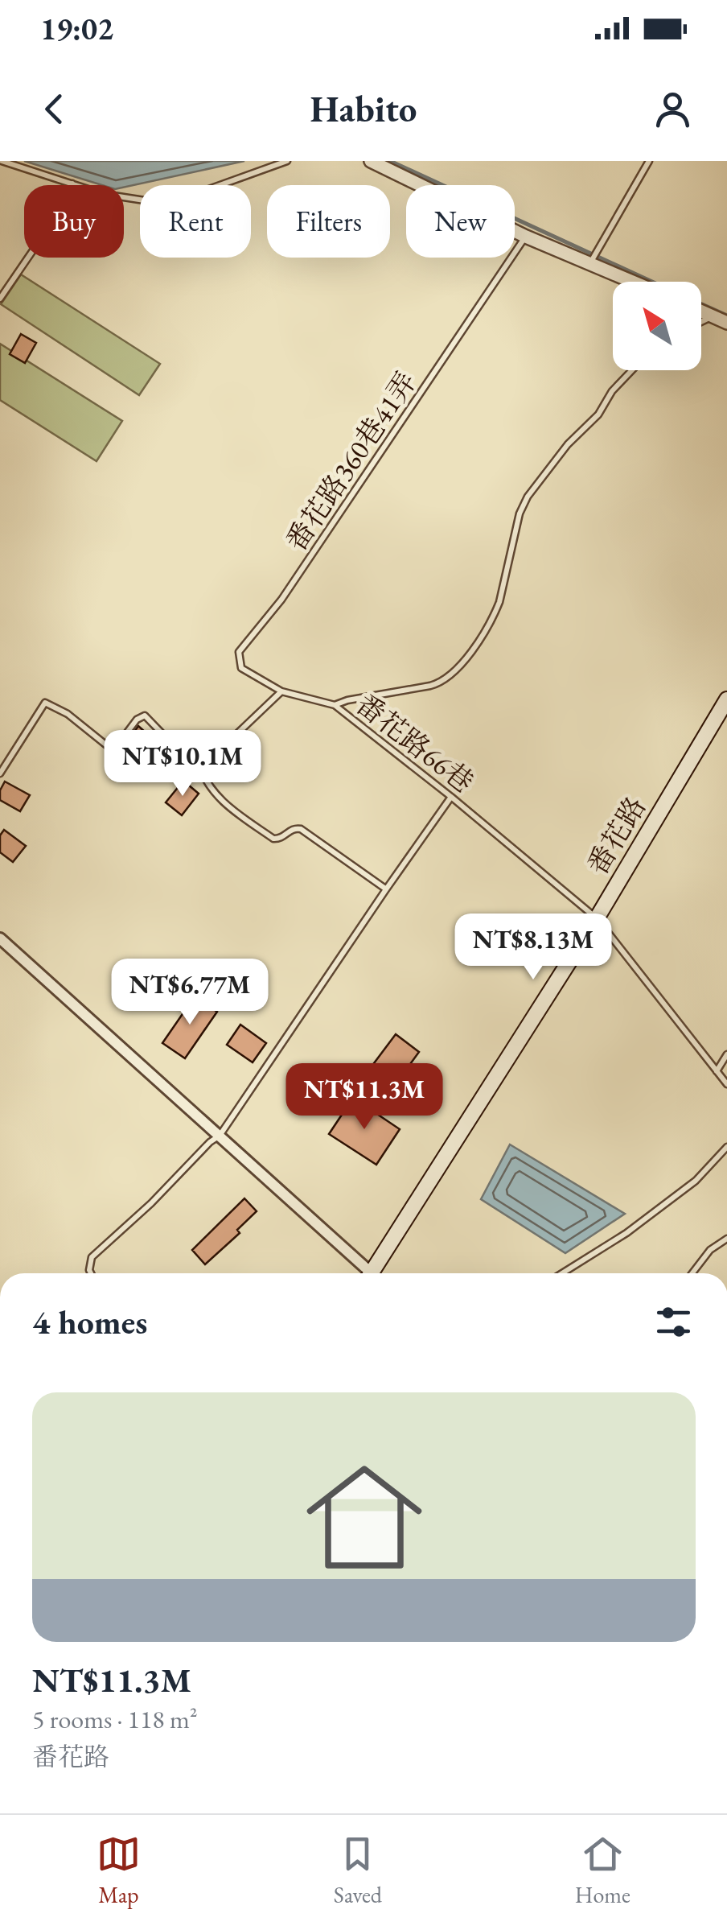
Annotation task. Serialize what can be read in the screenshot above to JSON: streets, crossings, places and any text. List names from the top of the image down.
{
  "streets": {
    "main road": ["番花路"],
    "lane": ["番花路360巷41弄", "番花路66巷"]
  },
  "crossings": [
    ["番花路360巷41弄", "番花路66巷"],
    ["番花路66巷", "番花路"]
  ],
  "north": "top left",
  "page": {
    "status": "19:02",
    "header": "Habito",
    "chip": [
      "Buy",
      "Rent",
      "Filters",
      "New"
    ],
    "price": [
      "NT$10.1M",
      "NT$8.13M",
      "NT$6.77M",
      "NT$11.3M"
    ],
    "heading": "4 homes",
    "list": [
      {
        "name": "NT$11.3M",
        "note": "5 rooms · 118 m² · 番花路"
      }
    ],
    "tabs": ["Map", "Saved", "Home"]
  }
}
